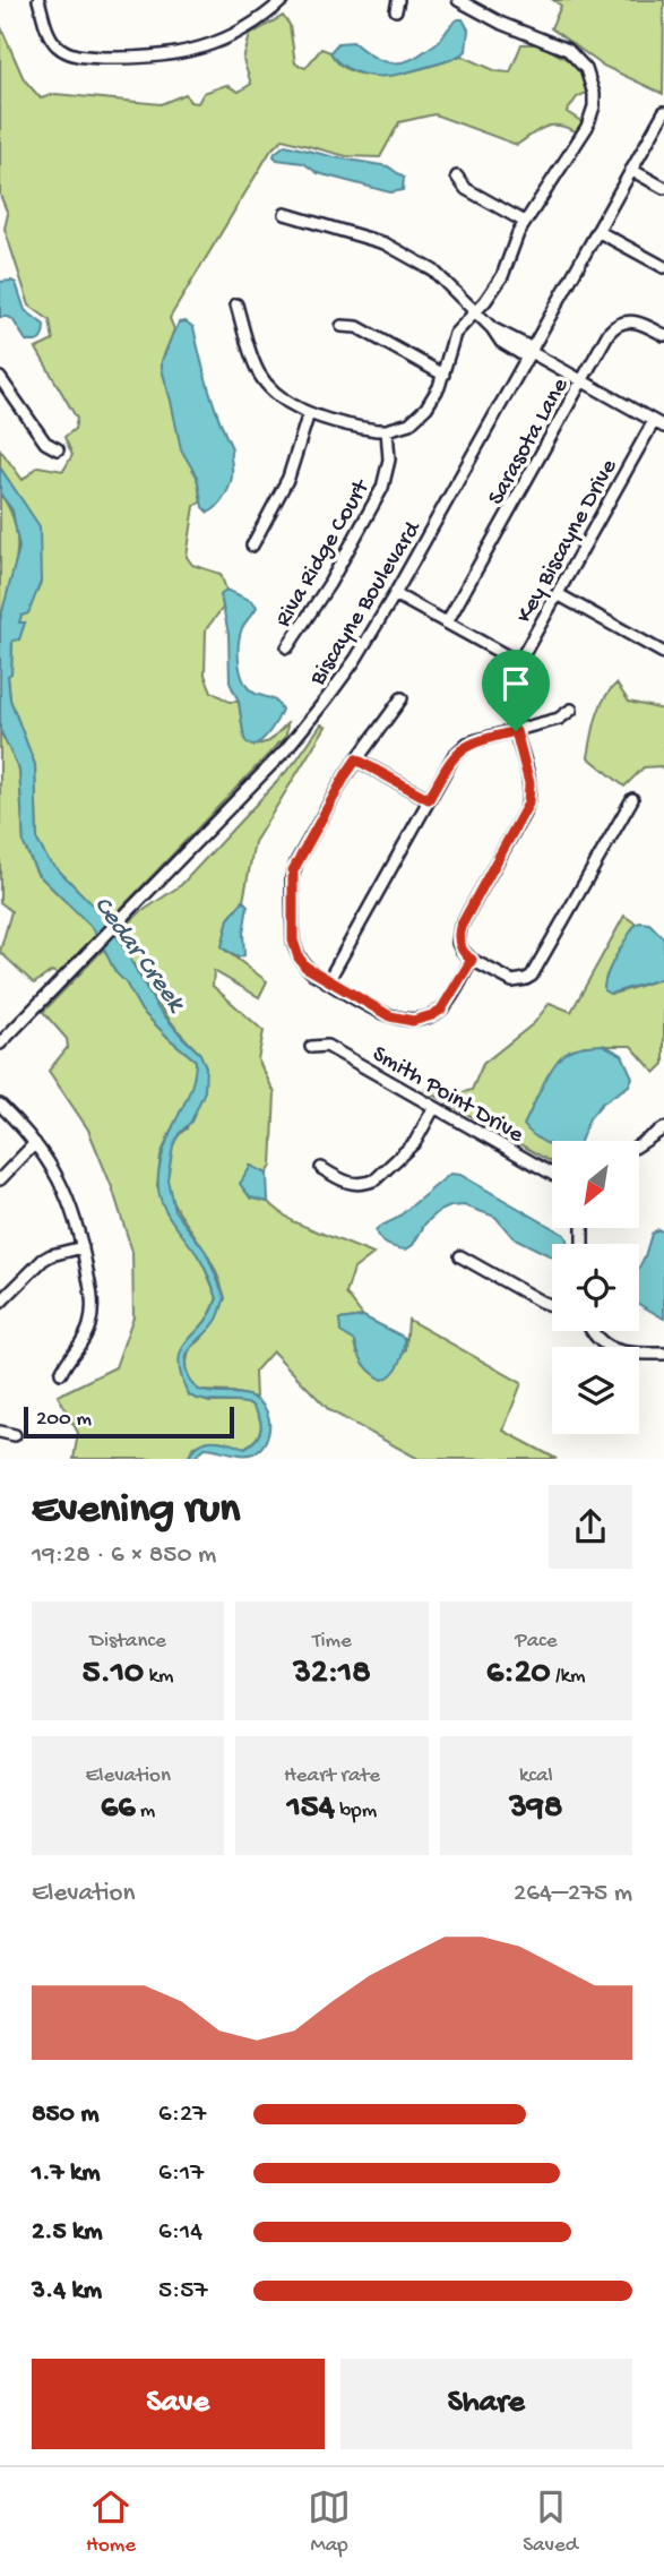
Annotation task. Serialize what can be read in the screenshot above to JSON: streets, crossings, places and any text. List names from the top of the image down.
{
  "streets": {
    "street": [
      "Sarasota Lane",
      "Key Biscayne Drive",
      "Riva Ridge Court",
      "Biscayne Boulevard",
      "Smith Point Drive"
    ]
  },
  "water": ["Cedar Creek"],
  "scale_bar": "200 m",
  "north": "bottom left",
  "page": {
    "scale": "200 m",
    "heading": ["Evening run", "19:28 · 6 × 850 m"],
    "stats": [
      ["Distance", "5.10 km"],
      ["Time", "32:18"],
      ["Pace", "6:20 /km"],
      ["Elevation", "66 m"],
      ["Heart rate", "154 bpm"],
      ["kcal", "398"]
    ],
    "chart": ["Elevation", "264–275 m"],
    "list": [
      {
        "name": "850 m",
        "note": "6:27"
      },
      {
        "name": "1.7 km",
        "note": "6:17"
      },
      {
        "name": "2.5 km",
        "note": "6:14"
      },
      {
        "name": "3.4 km",
        "note": "5:57"
      }
    ],
    "buttons": ["Save", "Share"],
    "tabs": ["Home", "Map", "Saved"]
  }
}
